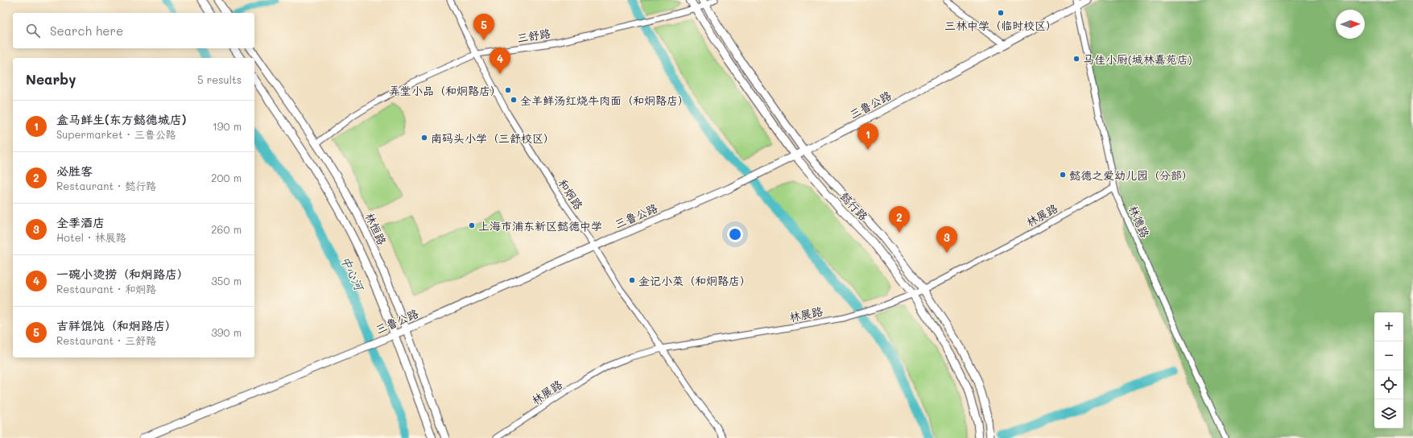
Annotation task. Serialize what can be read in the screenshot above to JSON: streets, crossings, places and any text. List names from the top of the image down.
{
  "streets": {
    "main road": ["三鲁公路", "懿行路", "林恒路"],
    "street": [
      "三舒路",
      "和炯路",
      "林展路",
      "林德路"
    ]
  },
  "crossings": [
    ["三舒路", "和炯路"],
    ["三舒路", "懿行路"],
    ["三舒路", "林恒路"],
    ["三鲁公路", "和炯路"],
    ["三鲁公路", "懿行路"],
    ["三鲁公路", "林德路"],
    ["三鲁公路", "林恒路"],
    ["和炯路", "林展路"],
    ["懿行路", "林展路"],
    ["林展路", "林德路"]
  ],
  "water": ["中心河"],
  "places": [
    "三林中学（临时校区）",
    "马佳小厨(城林嘉苑店)",
    "弄堂小品（和炯路店）",
    "全羊鲜汤红烧牛肉面（和炯路店）",
    "南码头小学（三舒校区）",
    "懿德之爱幼儿园（分部）",
    "上海市浦东新区懿德中学",
    "金记小菜（和炯路店）"
  ],
  "north": "right",
  "page": {
    "search": "Search here",
    "pins": [
      "5",
      "4",
      "1",
      "2",
      "3"
    ],
    "heading": ["Nearby", "5 results"],
    "list": [
      {
        "mark": "1",
        "name": "盒马鲜生(东方懿德城店)",
        "note": "Supermarket · 三鲁公路",
        "value": "190 m"
      },
      {
        "mark": "2",
        "name": "必胜客",
        "note": "Restaurant · 懿行路",
        "value": "200 m"
      },
      {
        "mark": "3",
        "name": "全季酒店",
        "note": "Hotel · 林展路",
        "value": "260 m"
      },
      {
        "mark": "4",
        "name": "一碗小烫捞（和炯路店）",
        "note": "Restaurant · 和炯路",
        "value": "350 m"
      },
      {
        "mark": "5",
        "name": "吉祥馄饨（和炯路店）",
        "note": "Restaurant · 三舒路",
        "value": "390 m"
      }
    ],
    "map_buttons": ["+", "−"]
  }
}
